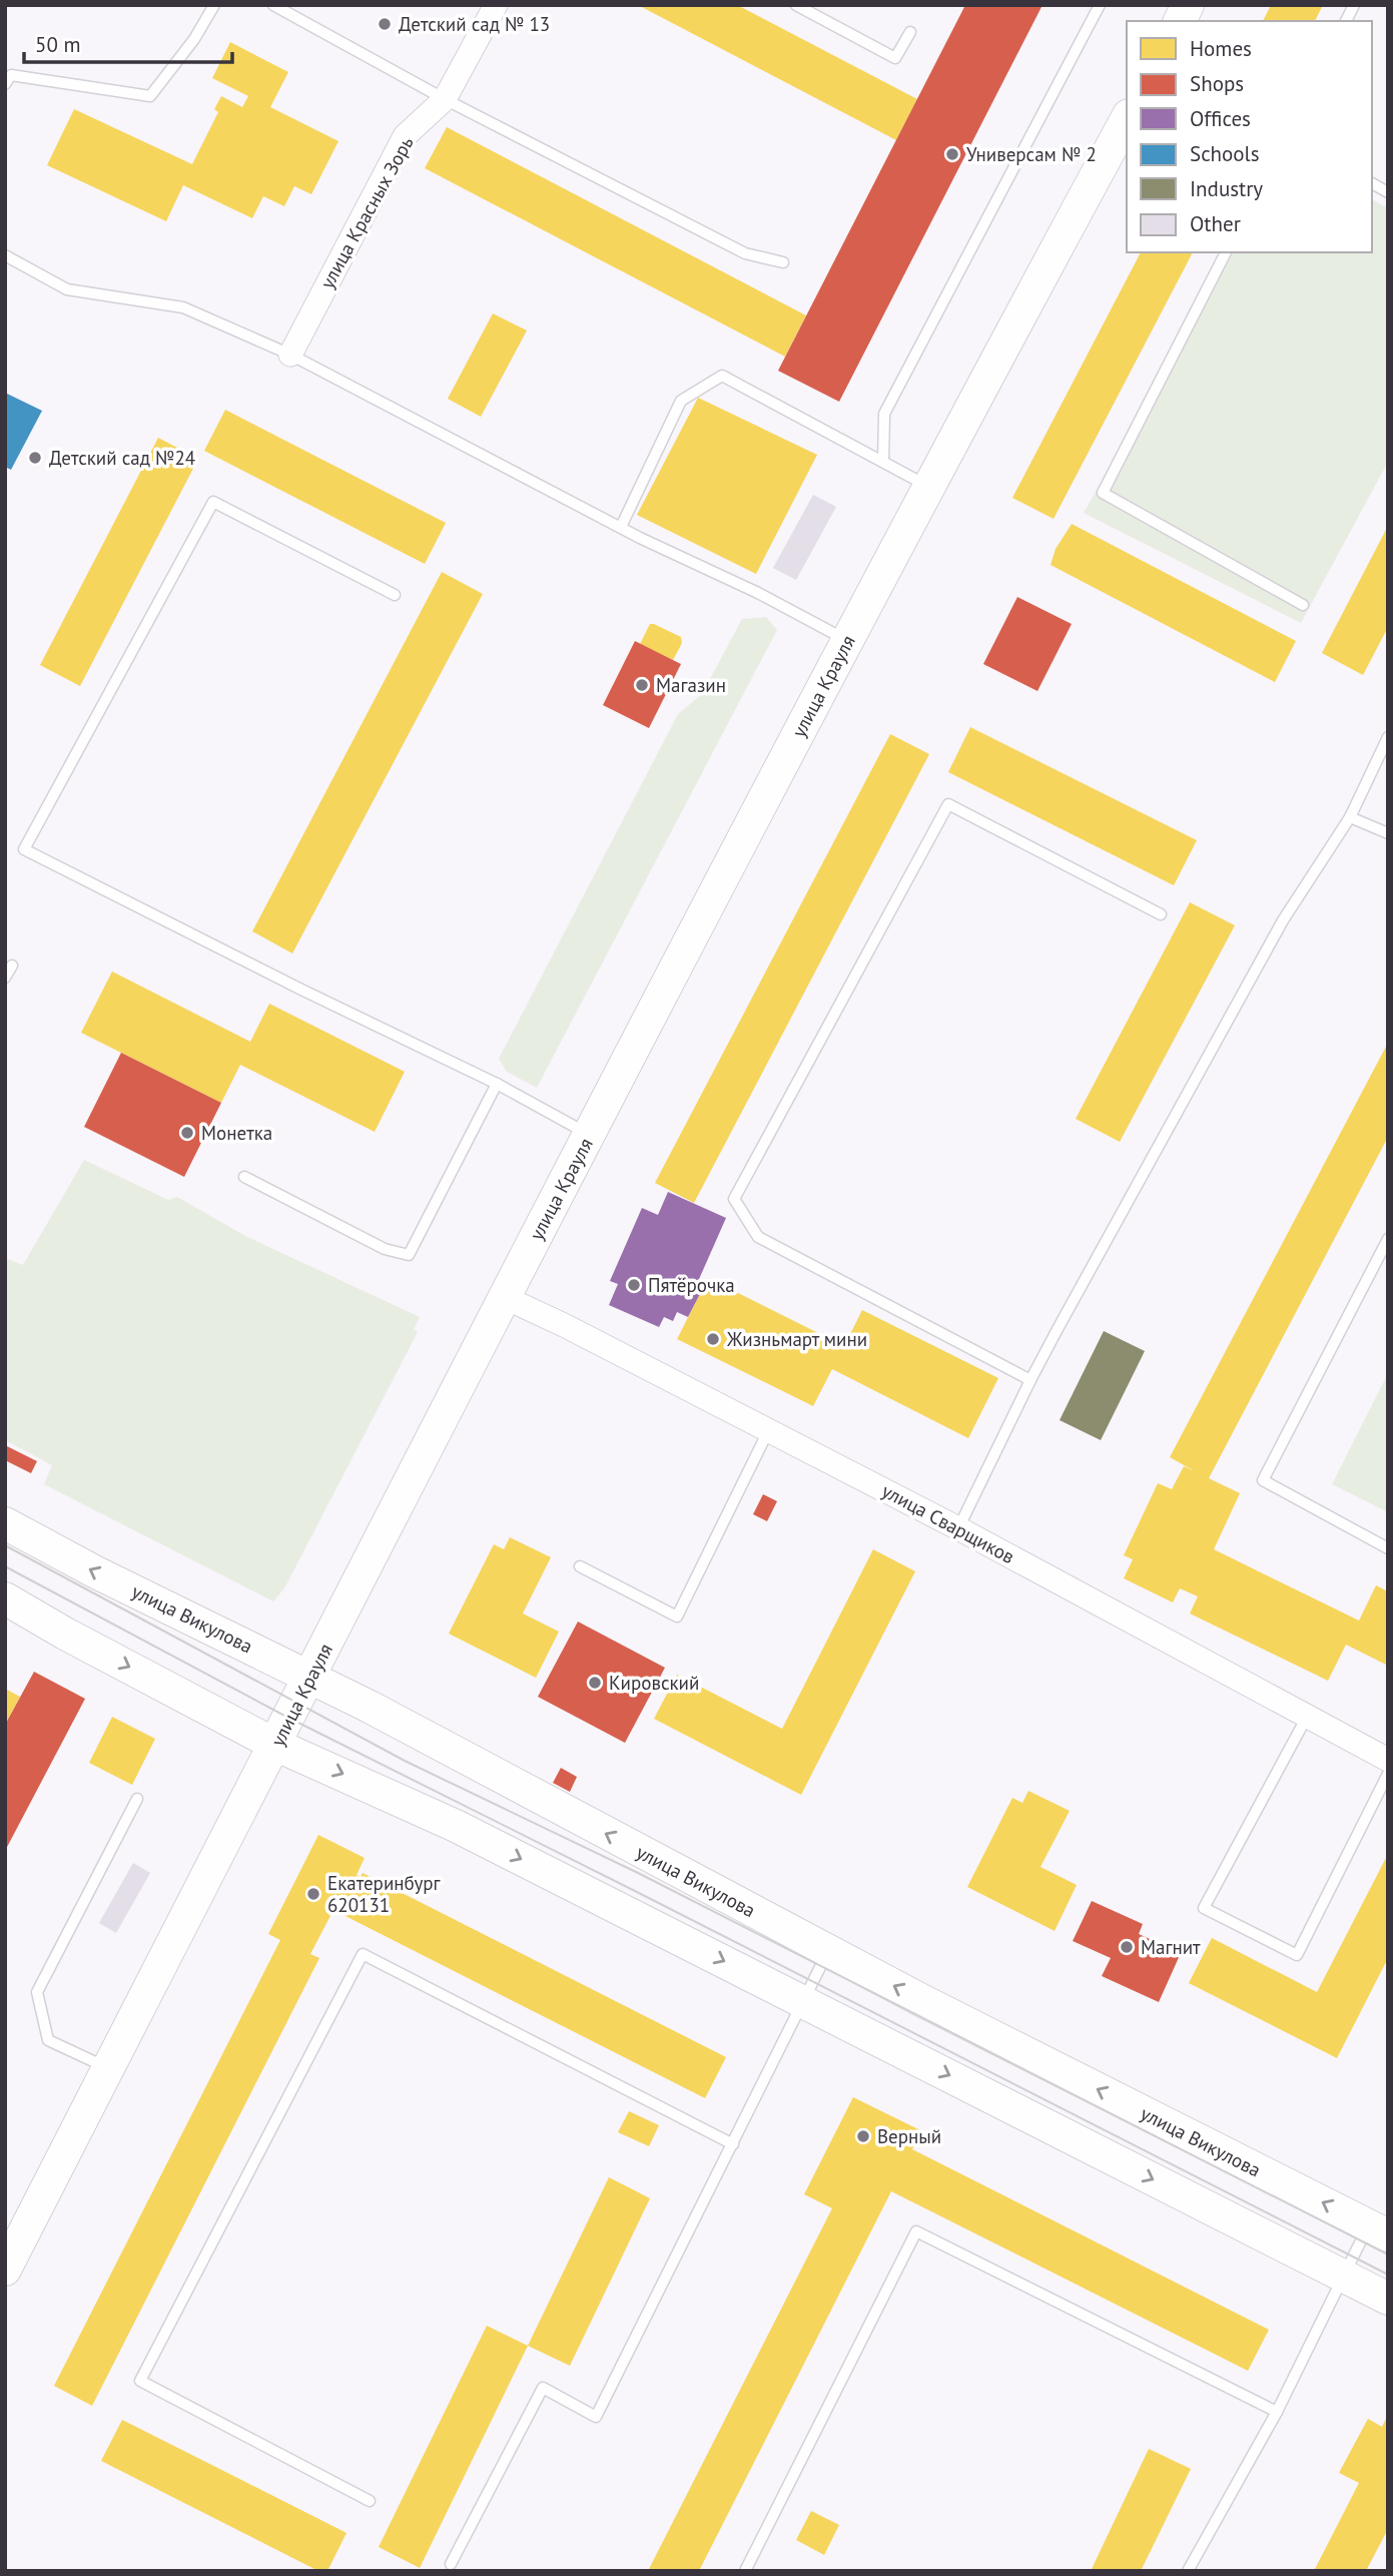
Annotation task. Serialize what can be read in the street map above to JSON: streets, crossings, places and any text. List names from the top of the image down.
{
  "streets": {
    "street": [
      "улица Красных Зорь",
      "улица Крауля",
      "улица Сварщиков",
      "улица Викулова"
    ]
  },
  "crossings": [
    ["улица Крауля", "улица Сварщиков"],
    ["улица Крауля", "улица Викулова"]
  ],
  "places": [
    "Детский сад № 13",
    "Универсам № 2",
    "Детский сад №24",
    "Магазин",
    "Монетка",
    "Пятёрочка",
    "Жизньмарт мини",
    "Кировский",
    "Екатеринбург 620131",
    "Магнит",
    "Верный"
  ],
  "legend": [
    "Homes",
    "Shops",
    "Offices",
    "Schools",
    "Industry",
    "Other"
  ],
  "scale_bar": "50 m"
}
